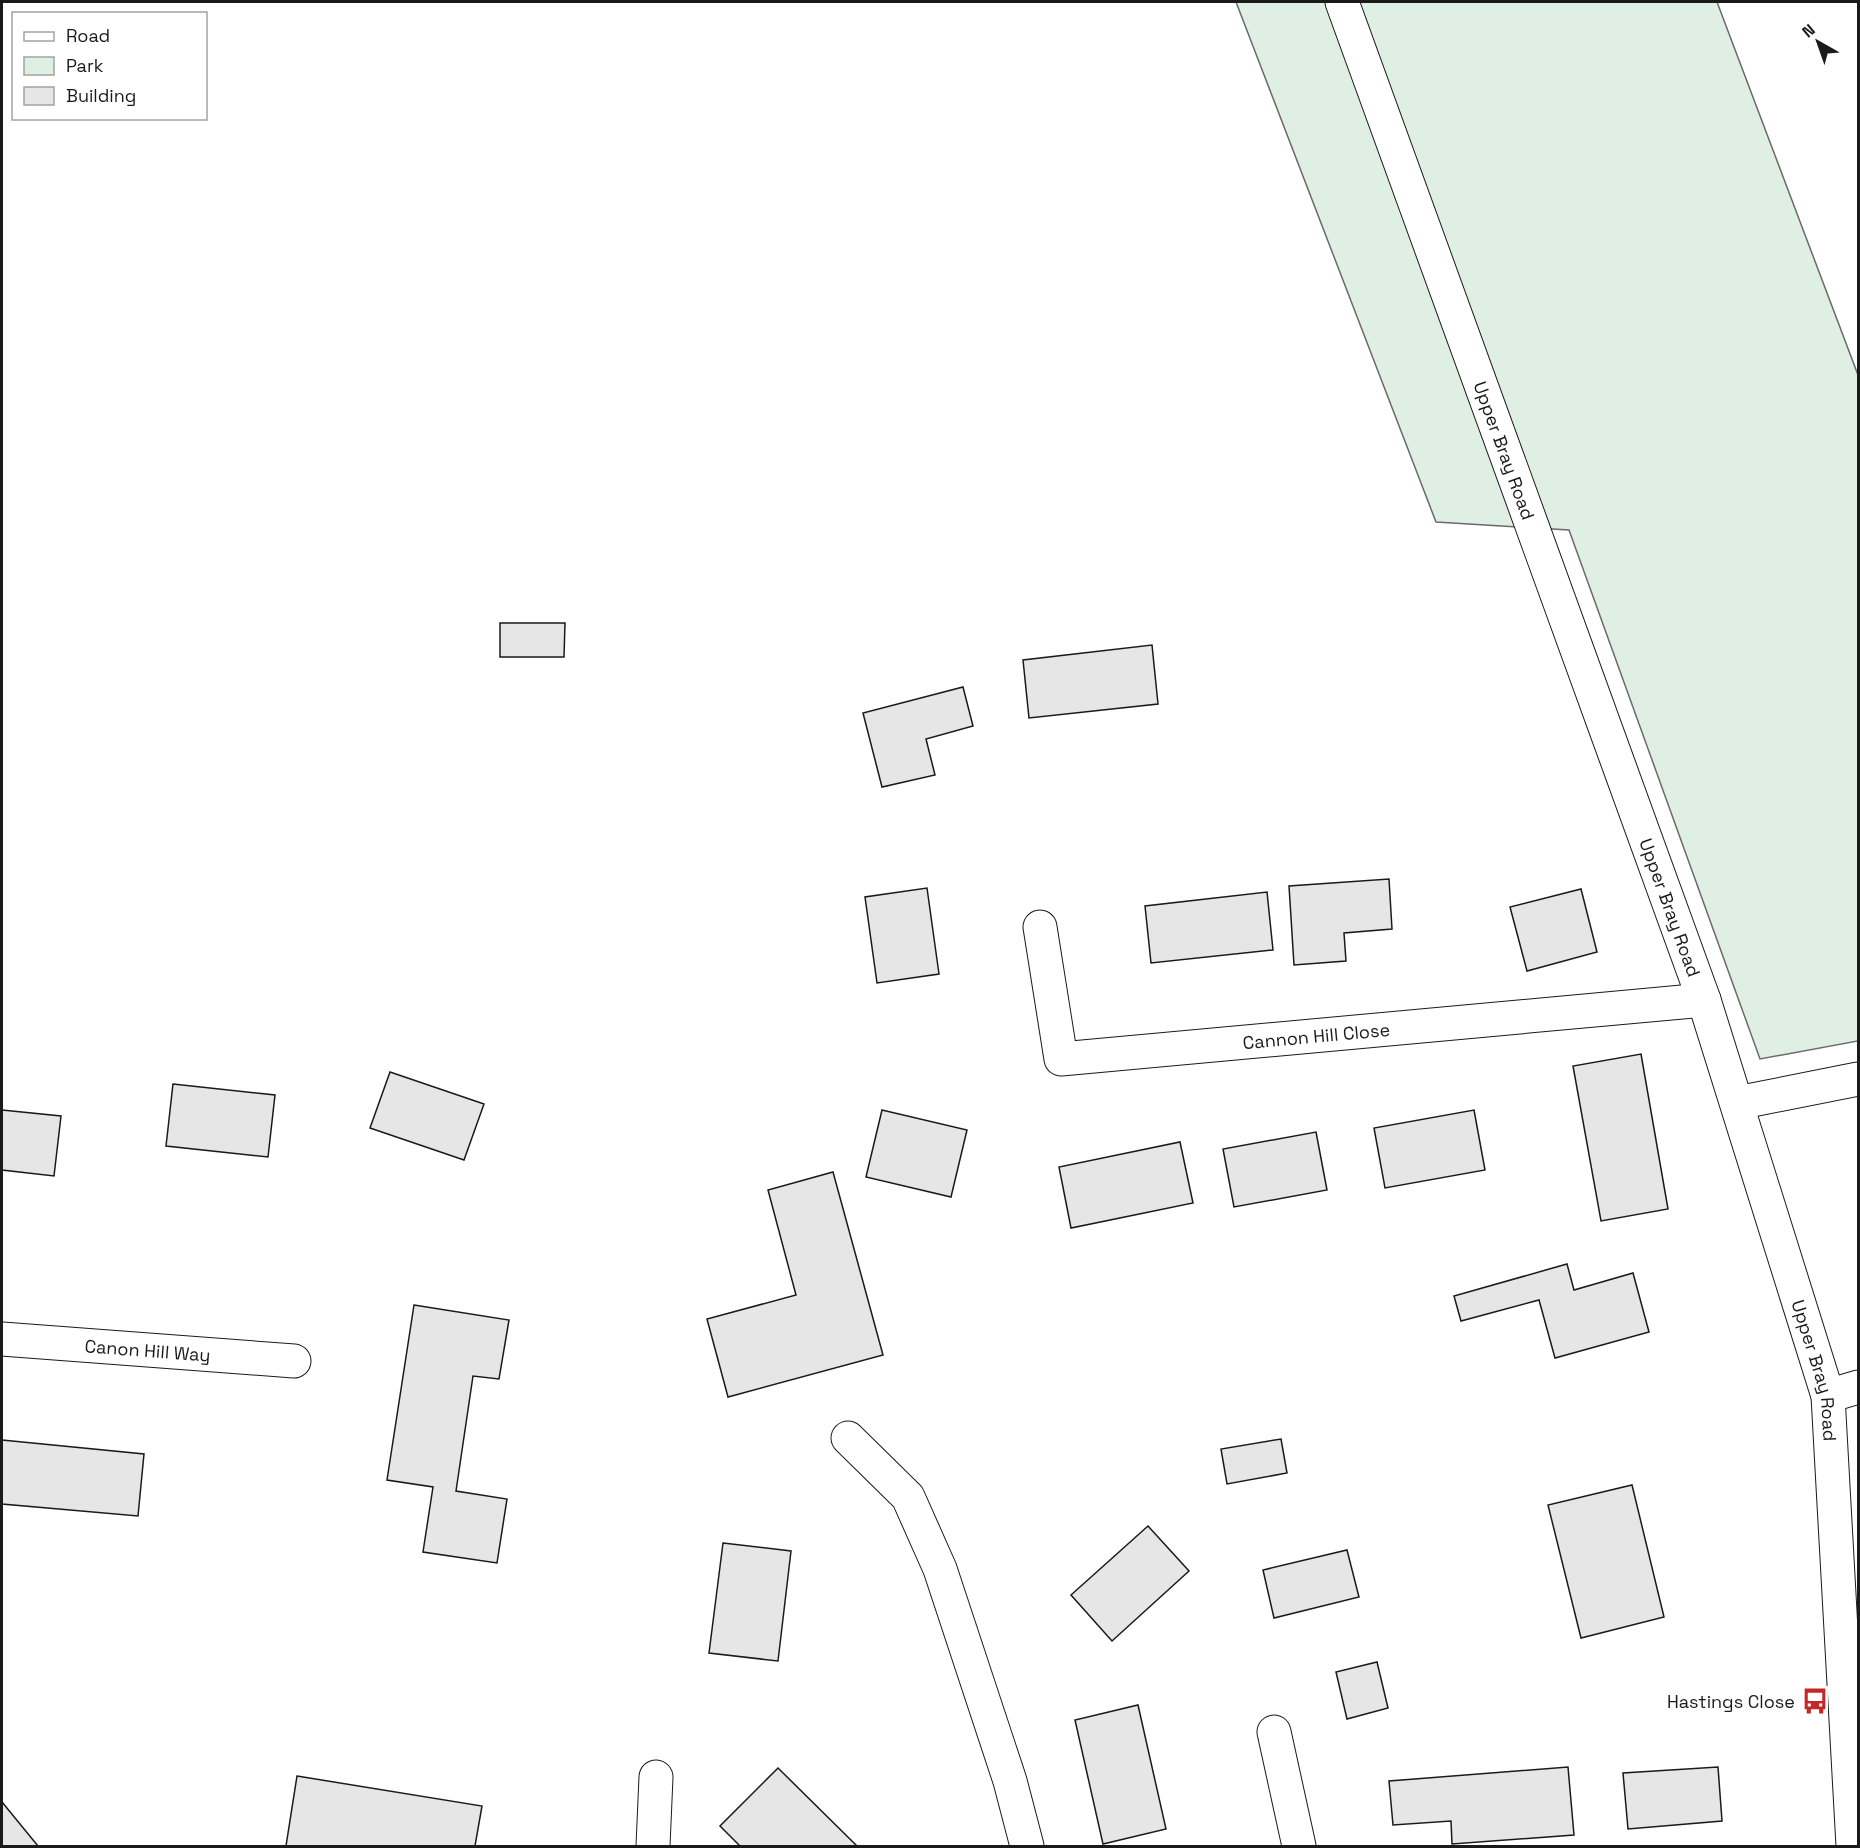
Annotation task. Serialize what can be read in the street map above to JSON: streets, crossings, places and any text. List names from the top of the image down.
{
  "streets": {
    "main road": ["Upper Bray Road", "Cannon Hill Close", "Canon Hill Way"]
  },
  "crossings": [
    ["Upper Bray Road", "Cannon Hill Close"]
  ],
  "places": {
    "bus stop": ["Hastings Close"]
  },
  "legend": ["Road", "Park", "Building"],
  "north": "top left"
}
